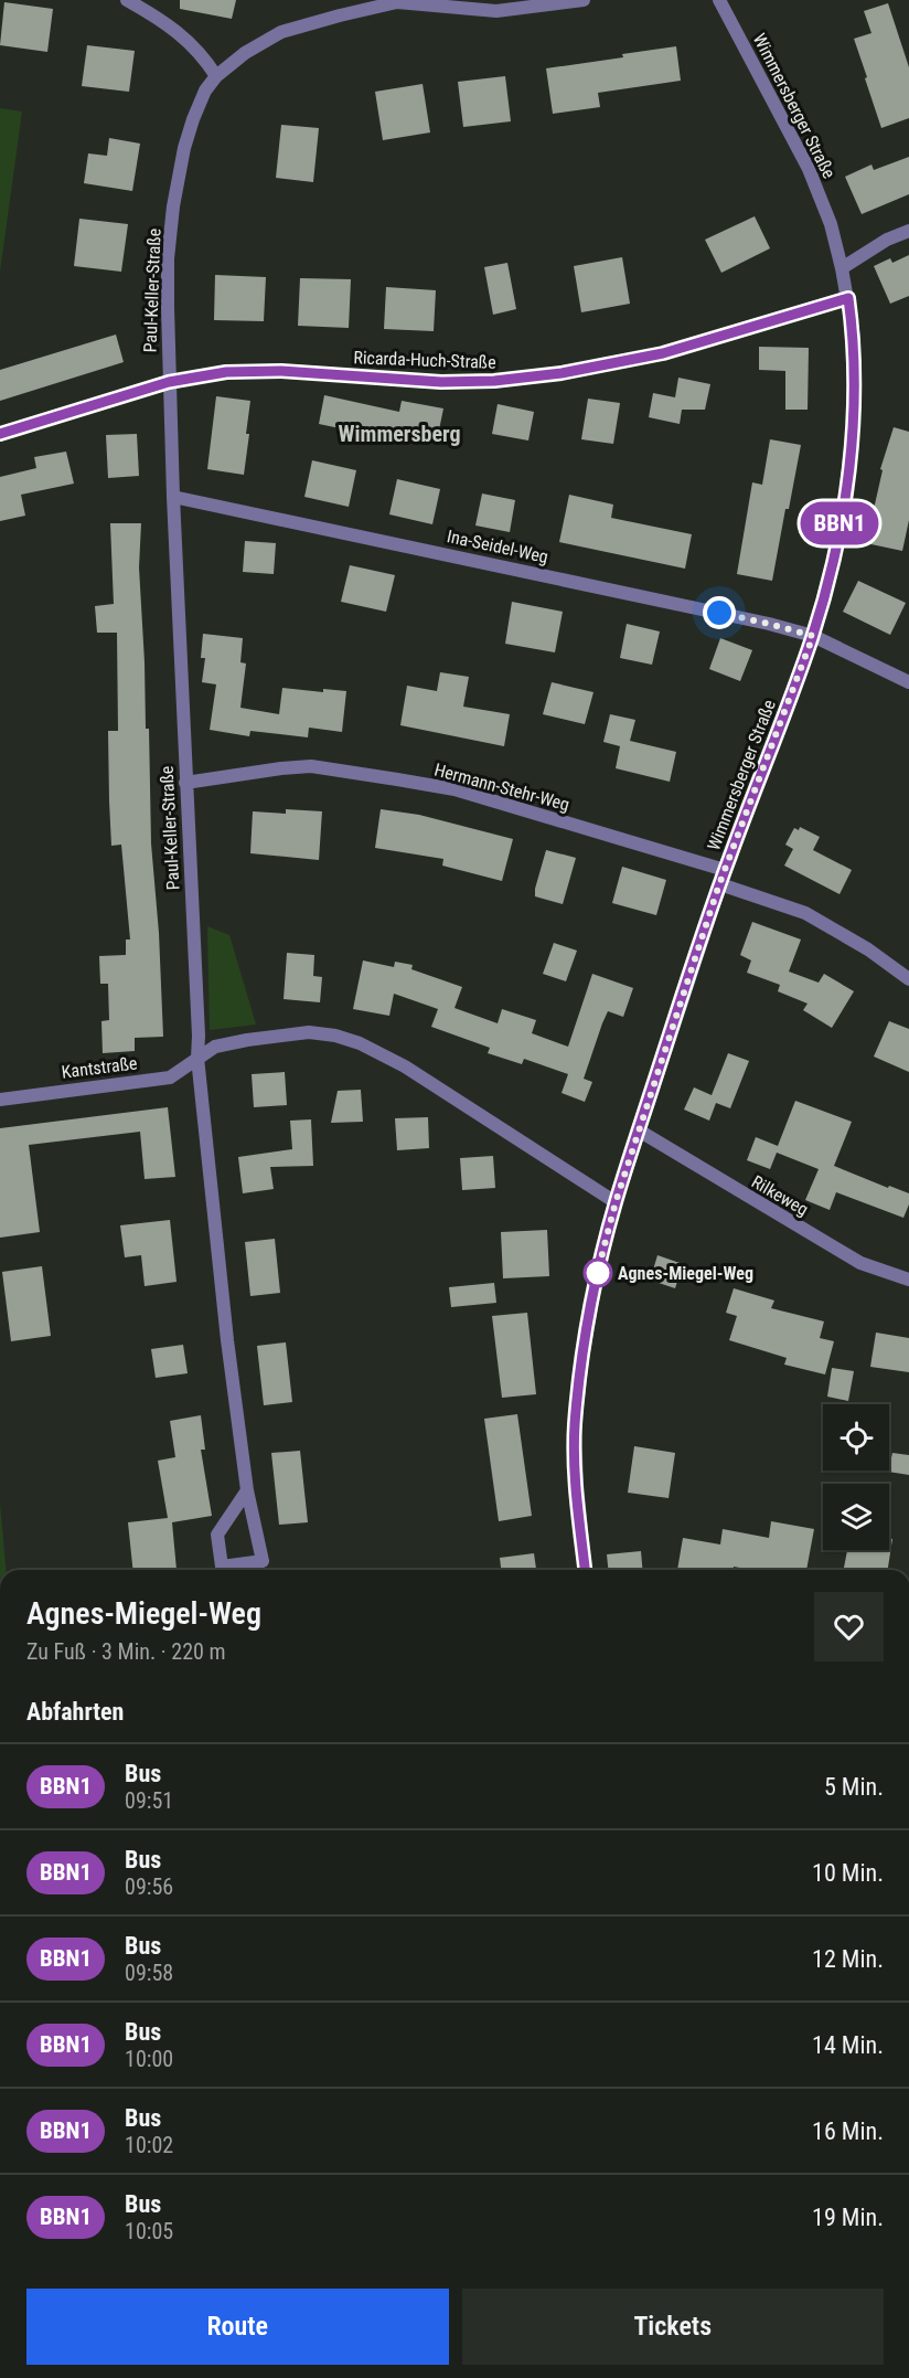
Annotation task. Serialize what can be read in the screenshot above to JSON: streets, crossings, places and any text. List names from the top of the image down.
{
  "streets": {
    "street": [
      "Wimmersberger Straße",
      "Paul-Keller-Straße",
      "Ricarda-Huch-Straße",
      "Ina-Seidel-Weg",
      "Hermann-Stehr-Weg",
      "Kantstraße",
      "Rilkeweg"
    ]
  },
  "crossings": [
    ["Wimmersberger Straße", "Ricarda-Huch-Straße"],
    ["Wimmersberger Straße", "Ina-Seidel-Weg"],
    ["Wimmersberger Straße", "Hermann-Stehr-Weg"],
    ["Wimmersberger Straße", "Rilkeweg"],
    ["Paul-Keller-Straße", "Ricarda-Huch-Straße"],
    ["Paul-Keller-Straße", "Ina-Seidel-Weg"],
    ["Paul-Keller-Straße", "Hermann-Stehr-Weg"],
    ["Paul-Keller-Straße", "Kantstraße"]
  ],
  "districts": ["Wimmersberg"],
  "places": ["Agnes-Miegel-Weg"],
  "lines": ["bus line BBN1"],
  "page": {
    "on_map": "BBN1",
    "heading": [
      ["Agnes-Miegel-Weg", "Zu Fuß · 3 Min. · 220 m"],
      "Abfahrten"
    ],
    "list": [
      {
        "mark": "BBN1",
        "name": "Bus",
        "note": "09:51",
        "value": "5 Min."
      },
      {
        "mark": "BBN1",
        "name": "Bus",
        "note": "09:56",
        "value": "10 Min."
      },
      {
        "mark": "BBN1",
        "name": "Bus",
        "note": "09:58",
        "value": "12 Min."
      },
      {
        "mark": "BBN1",
        "name": "Bus",
        "note": "10:00",
        "value": "14 Min."
      },
      {
        "mark": "BBN1",
        "name": "Bus",
        "note": "10:02",
        "value": "16 Min."
      },
      {
        "mark": "BBN1",
        "name": "Bus",
        "note": "10:05",
        "value": "19 Min."
      }
    ],
    "buttons": ["Route", "Tickets"]
  }
}
